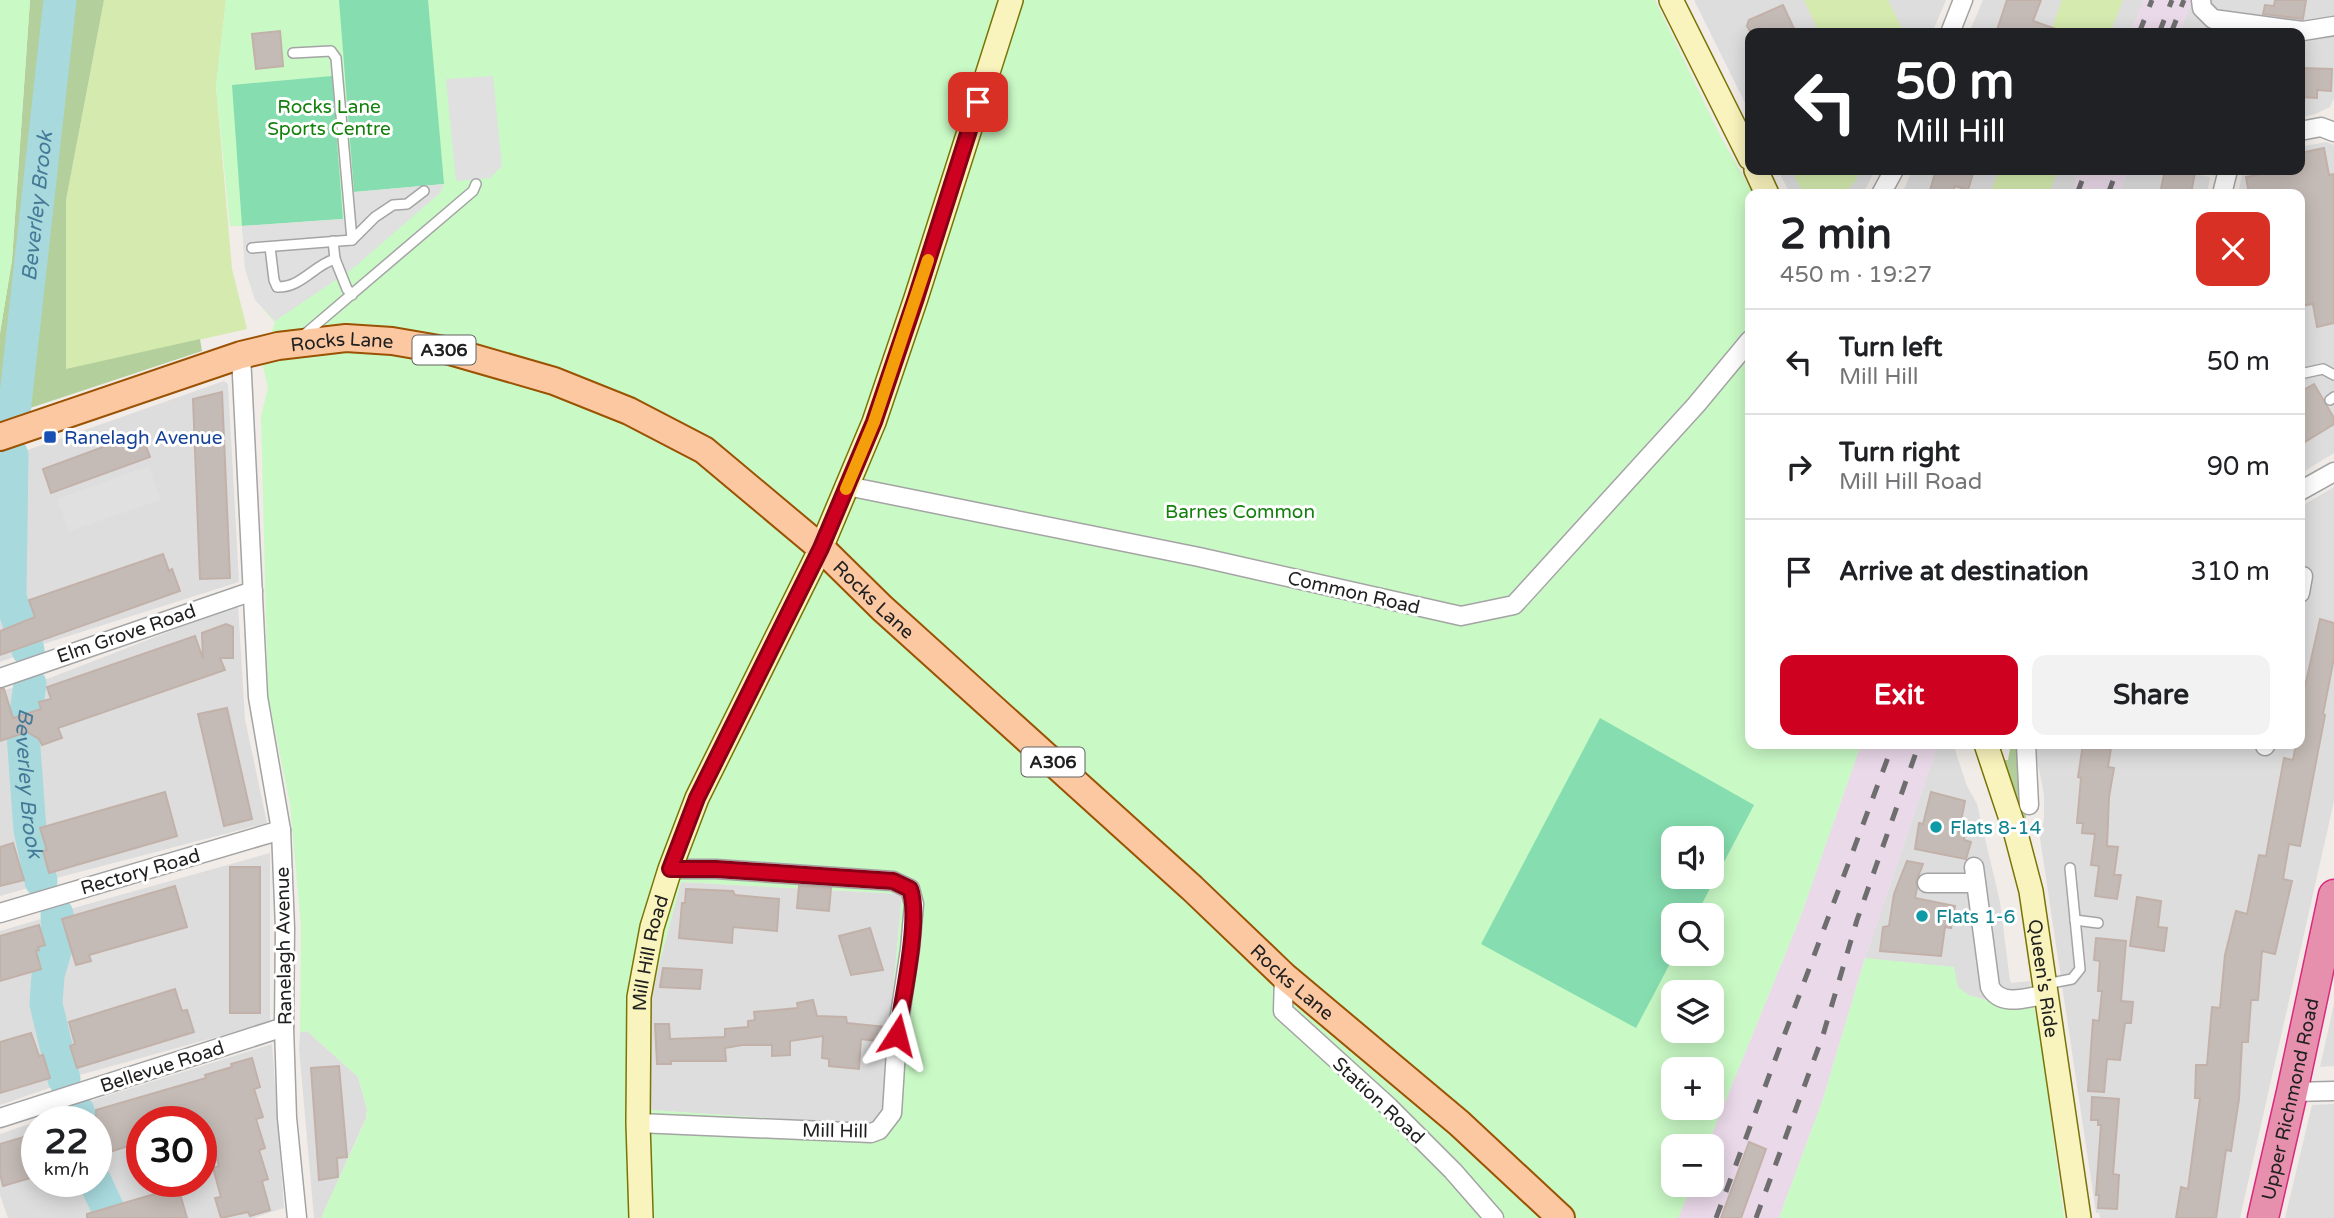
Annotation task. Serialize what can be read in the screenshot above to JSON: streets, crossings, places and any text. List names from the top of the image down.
{
  "streets": {
    "highway": ["Upper Richmond Road"],
    "main road": [
      "Rocks Lane",
      "A306",
      "Mill Hill Road",
      "Queen's Ride"
    ],
    "street": [
      "Common Road",
      "Elm Grove Road",
      "Rectory Road",
      "Ranelagh Avenue",
      "Bellevue Road",
      "Station Road",
      "Mill Hill"
    ]
  },
  "crossings": [
    ["Rocks Lane", "Ranelagh Avenue"],
    ["Rocks Lane", "Mill Hill Road"],
    ["Rocks Lane", "Station Road"],
    ["Common Road", "Mill Hill Road"],
    ["Elm Grove Road", "Ranelagh Avenue"],
    ["Rectory Road", "Ranelagh Avenue"],
    ["Ranelagh Avenue", "Bellevue Road"],
    ["Mill Hill Road", "Mill Hill"]
  ],
  "water": ["Beverley Brook"],
  "parks": ["Rocks Lane Sports Centre", "Barnes Common"],
  "places": {
    "transit": ["Ranelagh Avenue"],
    "other": ["Flats 8-14", "Flats 1-6"]
  },
  "page": {
    "turn": ["50 m", "Mill Hill"],
    "heading": ["2 min", "450 m · 19:27"],
    "list": [
      {
        "name": "Turn left",
        "note": "Mill Hill",
        "value": "50 m"
      },
      {
        "name": "Turn right",
        "note": "Mill Hill Road",
        "value": "90 m"
      },
      {
        "name": "Arrive at destination",
        "value": "310 m"
      }
    ],
    "buttons": ["Exit", "Share"],
    "map_buttons": ["+", "−"],
    "speed": "22 km/h",
    "limit": "30"
  }
}
